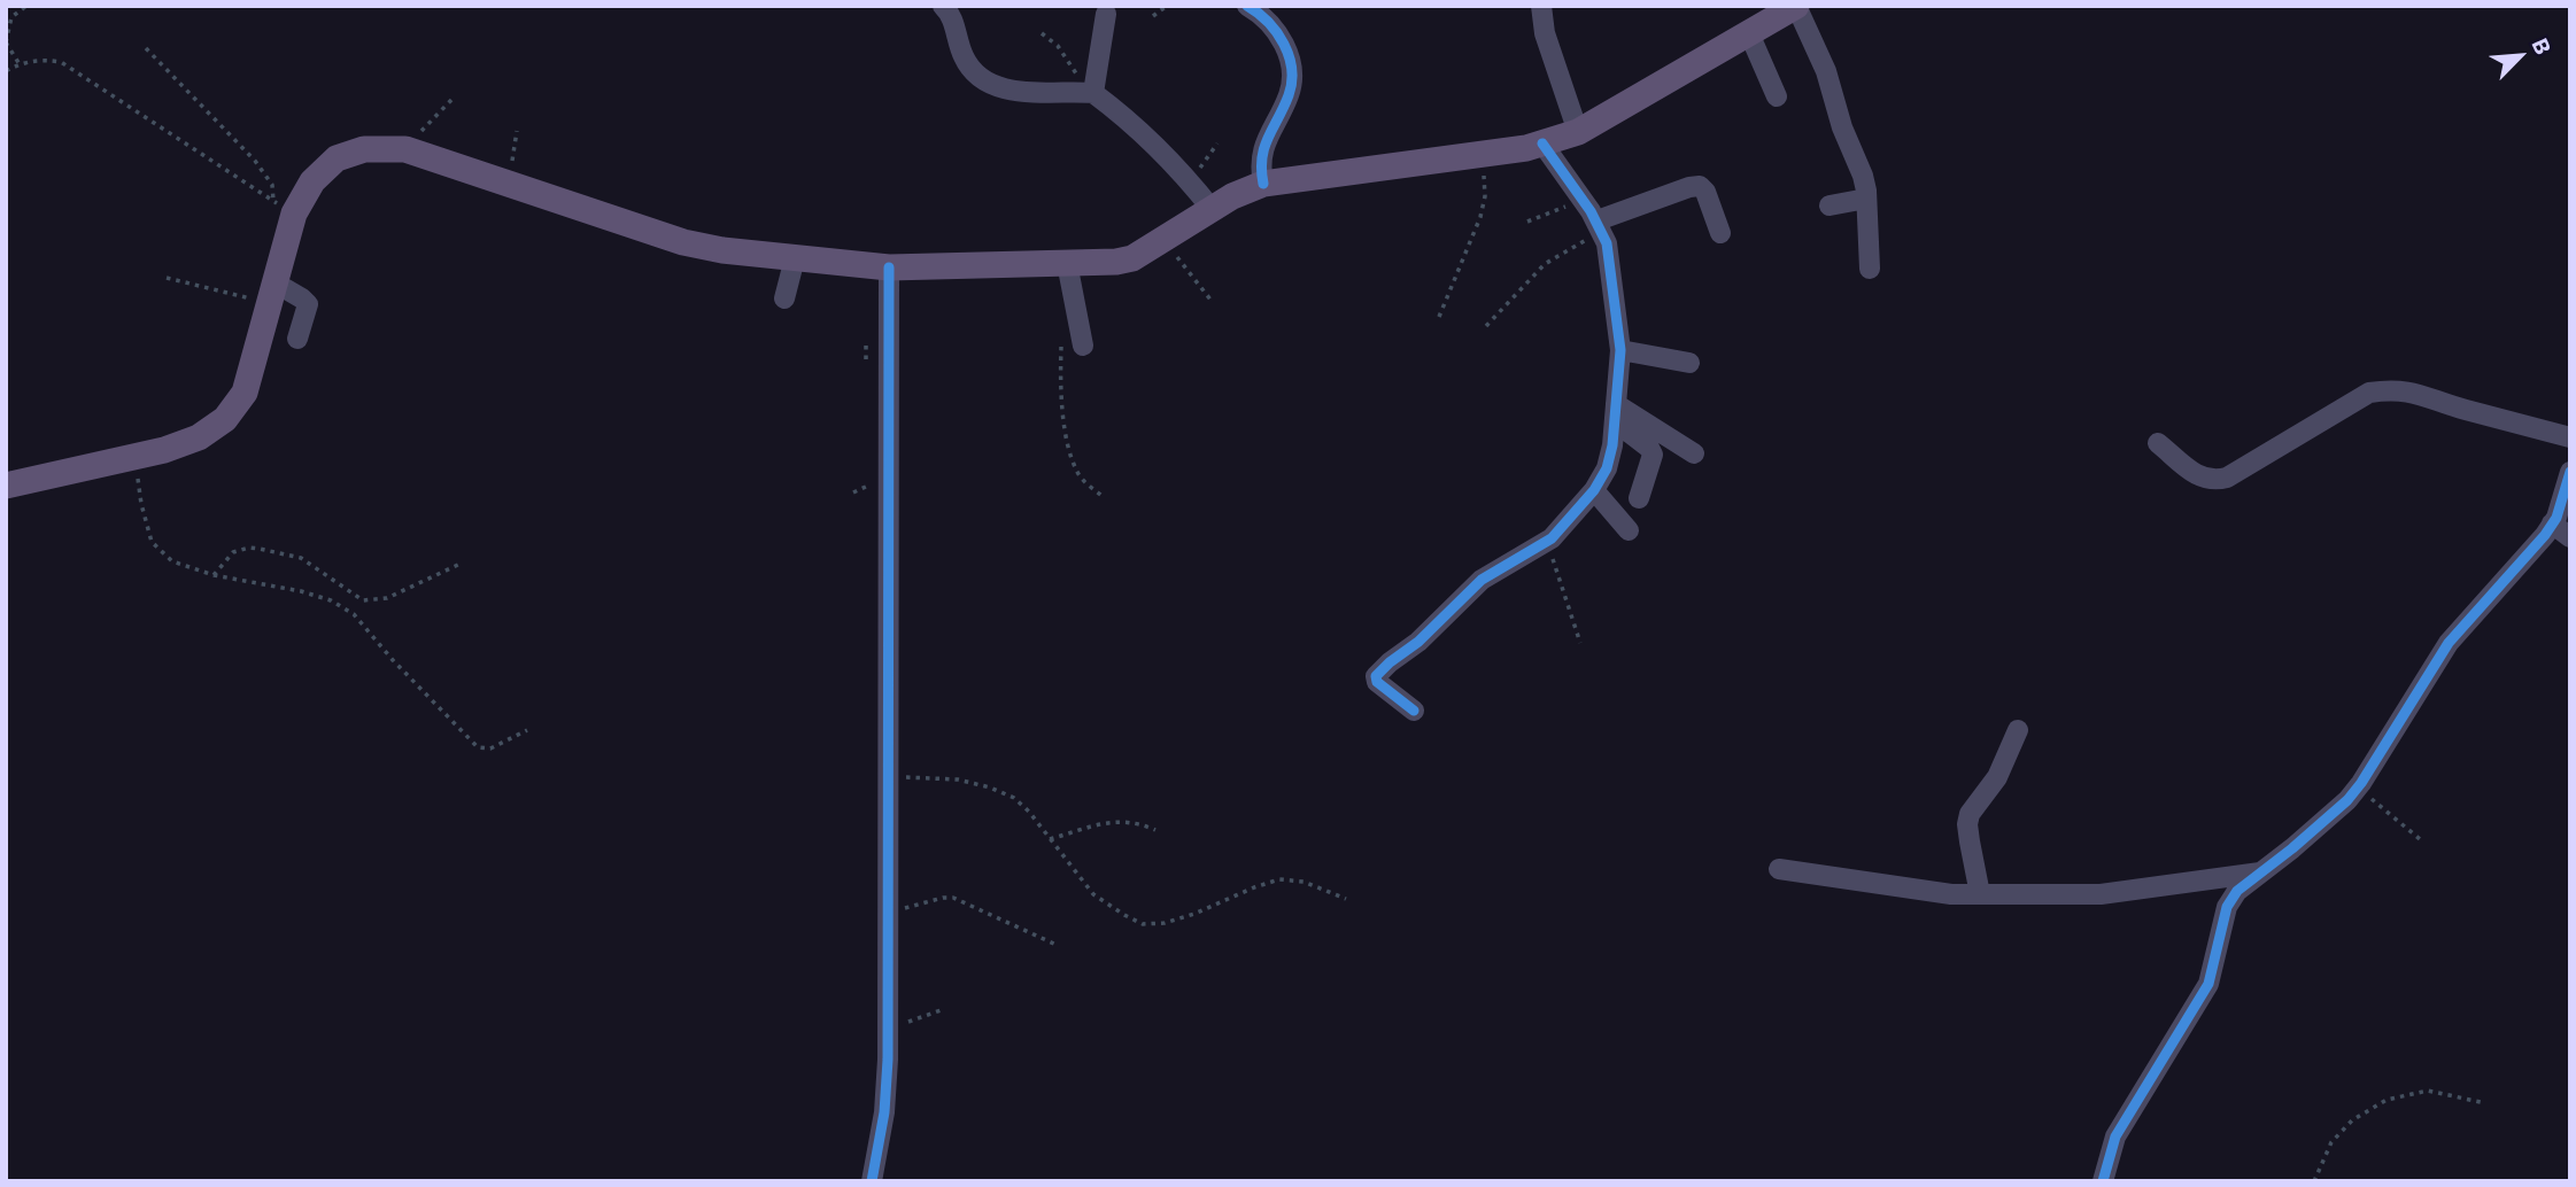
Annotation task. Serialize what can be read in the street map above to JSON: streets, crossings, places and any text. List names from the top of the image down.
{
  "north": "top right"
}
